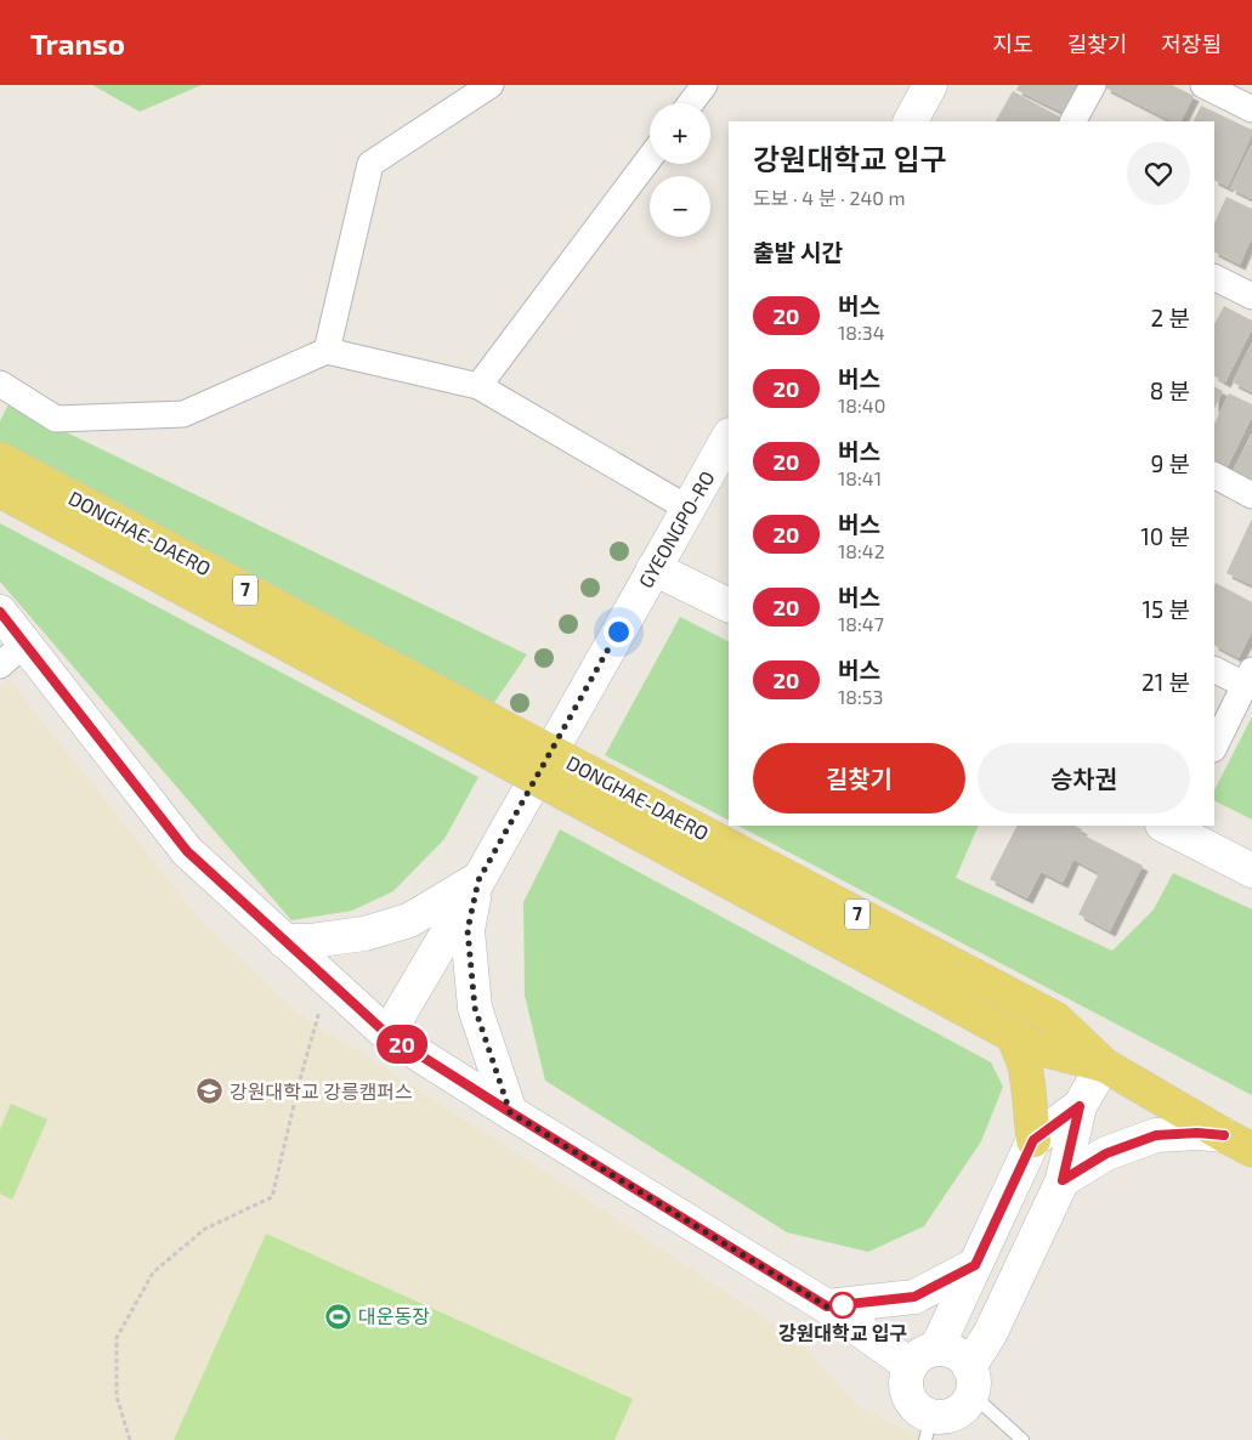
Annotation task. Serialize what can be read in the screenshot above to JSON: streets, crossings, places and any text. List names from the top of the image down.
{
  "streets": {
    "main road": ["DONGHAE-DAERO", "7"],
    "street": ["GYEONGPO-RO"]
  },
  "places": {
    "school or university": ["강원대학교 강릉캠퍼스"],
    "other": ["강원대학교 입구"],
    "sports": ["대운동장"]
  },
  "lines": ["bus line 20"],
  "page": {
    "header": "Transo",
    "nav": ["지도", "길찾기", "저장됨"],
    "on_map": "20",
    "map_buttons": ["+", "−"],
    "heading": [
      ["강원대학교 입구", "도보 · 4 분 · 240 m"],
      "출발 시간"
    ],
    "list": [
      {
        "mark": "20",
        "name": "버스",
        "note": "18:34",
        "value": "2 분"
      },
      {
        "mark": "20",
        "name": "버스",
        "note": "18:40",
        "value": "8 분"
      },
      {
        "mark": "20",
        "name": "버스",
        "note": "18:41",
        "value": "9 분"
      },
      {
        "mark": "20",
        "name": "버스",
        "note": "18:42",
        "value": "10 분"
      },
      {
        "mark": "20",
        "name": "버스",
        "note": "18:47",
        "value": "15 분"
      },
      {
        "mark": "20",
        "name": "버스",
        "note": "18:53",
        "value": "21 분"
      }
    ],
    "buttons": ["길찾기", "승차권"]
  }
}
